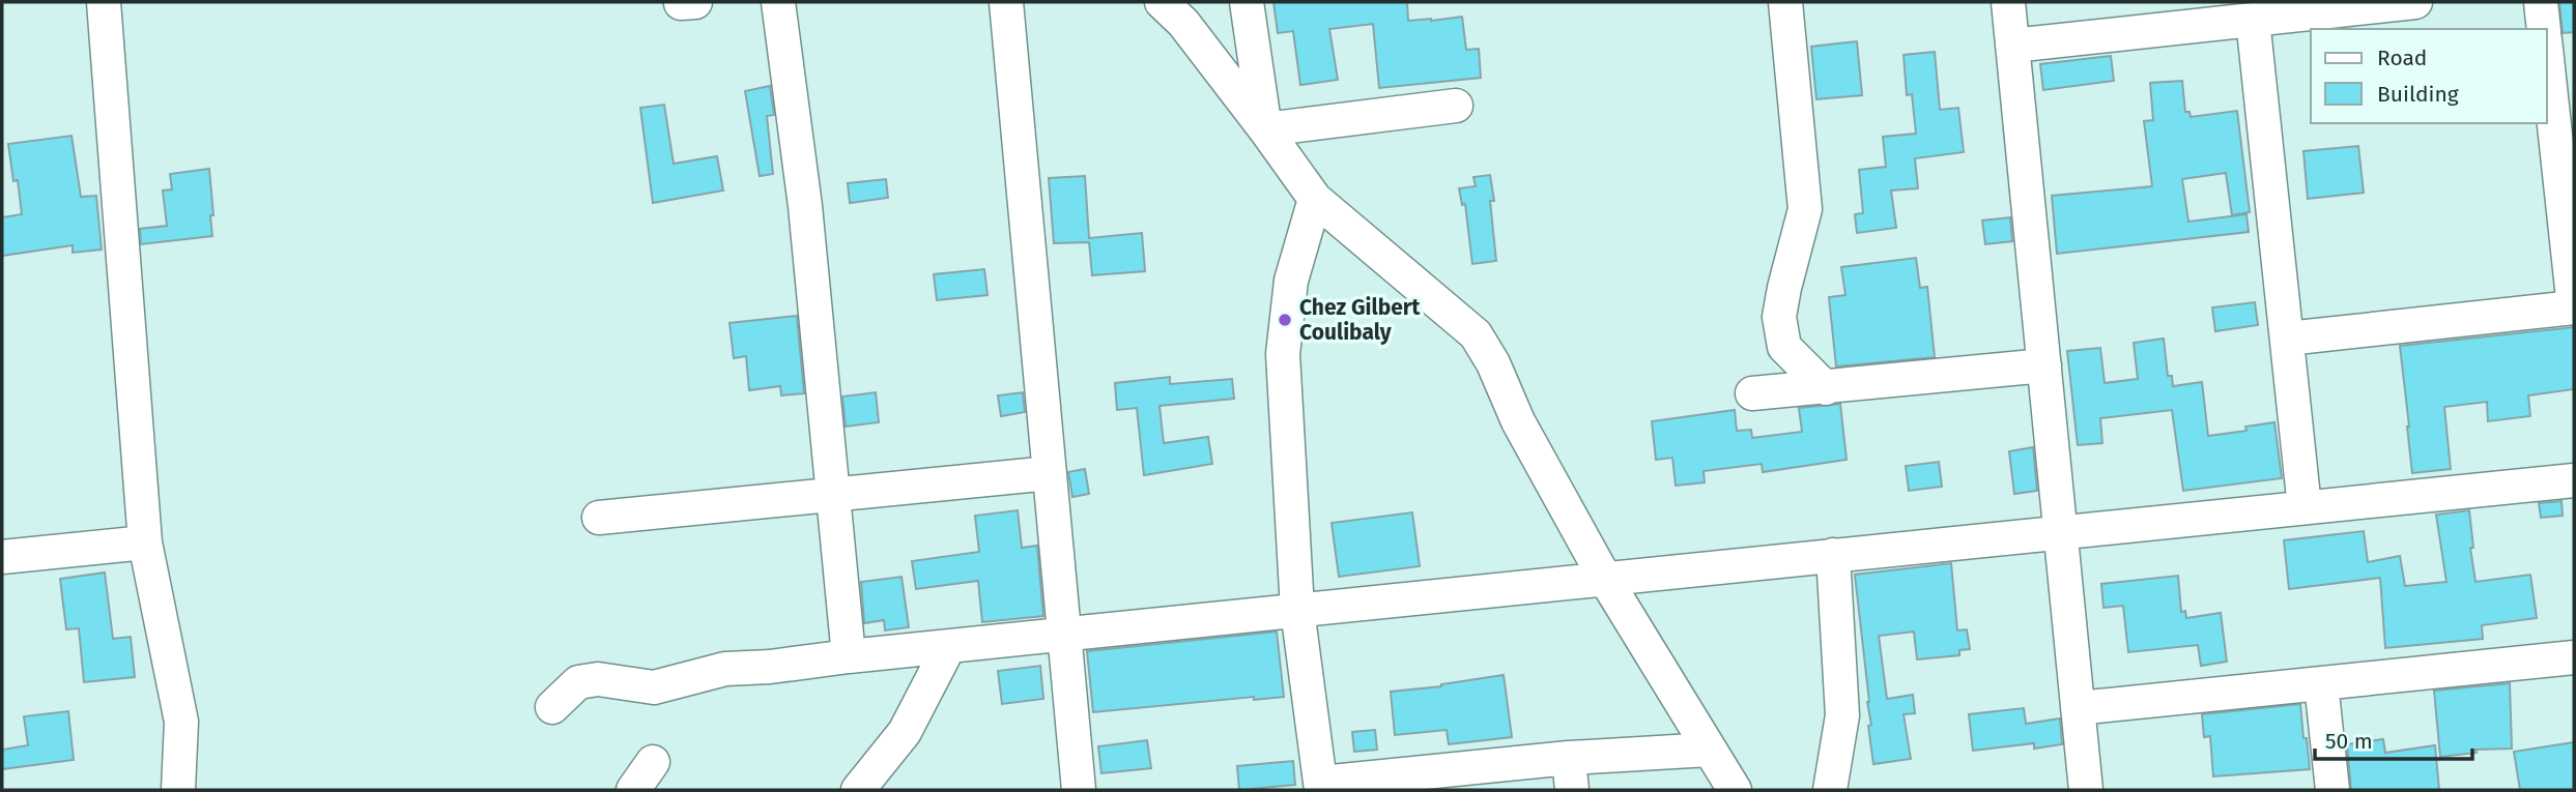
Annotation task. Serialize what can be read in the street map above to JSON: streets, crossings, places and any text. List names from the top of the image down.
{
  "places": ["Chez Gilbert Coulibaly"],
  "legend": ["Road", "Building"],
  "scale_bar": "50 m"
}
